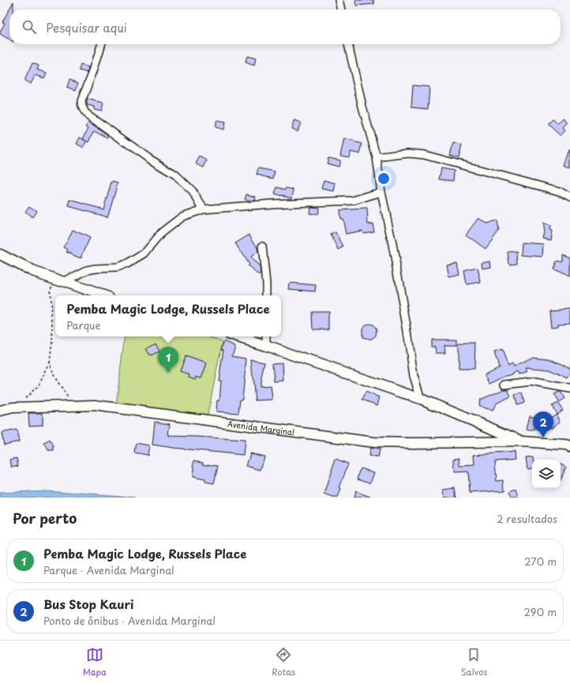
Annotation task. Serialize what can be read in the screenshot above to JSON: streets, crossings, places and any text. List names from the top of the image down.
{
  "streets": {
    "street": ["Avenida Marginal"]
  },
  "page": {
    "search": "Pesquisar aqui",
    "popup": ["Pemba Magic Lodge, Russels Place", "Parque"],
    "pins": ["1", "2"],
    "heading": ["Por perto", "2 resultados"],
    "list": [
      {
        "mark": "1",
        "name": "Pemba Magic Lodge, Russels Place",
        "note": "Parque · Avenida Marginal",
        "value": "270 m"
      },
      {
        "mark": "2",
        "name": "Bus Stop Kauri",
        "note": "Ponto de ônibus · Avenida Marginal",
        "value": "290 m"
      }
    ],
    "nav": ["Mapa", "Rotas", "Salvos"]
  }
}
